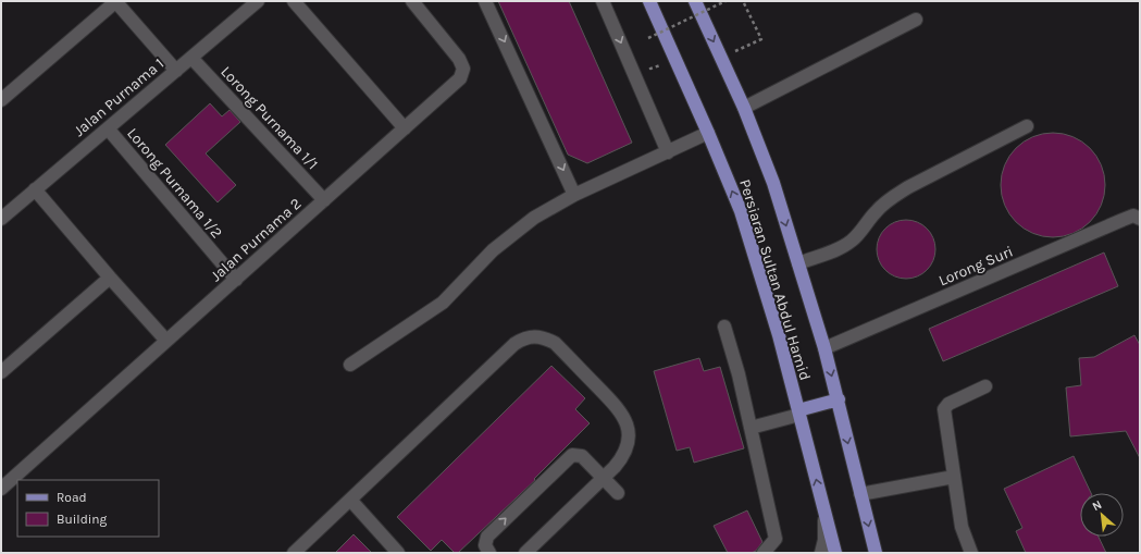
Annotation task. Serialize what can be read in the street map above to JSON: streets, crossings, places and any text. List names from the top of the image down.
{
  "streets": {
    "main road": ["Persiaran Sultan Abdul Hamid"],
    "street": [
      "Jalan Purnama 1",
      "Lorong Purnama 1/1",
      "Lorong Purnama 1/2",
      "Jalan Purnama 2",
      "Lorong Suri"
    ]
  },
  "crossings": [
    ["Jalan Purnama 1", "Lorong Purnama 1/1"],
    ["Jalan Purnama 1", "Lorong Purnama 1/2"],
    ["Lorong Purnama 1/1", "Jalan Purnama 2"],
    ["Lorong Purnama 1/2", "Jalan Purnama 2"],
    ["Lorong Suri", "Persiaran Sultan Abdul Hamid"]
  ],
  "legend": ["Road", "Building"],
  "north": "top left"
}
